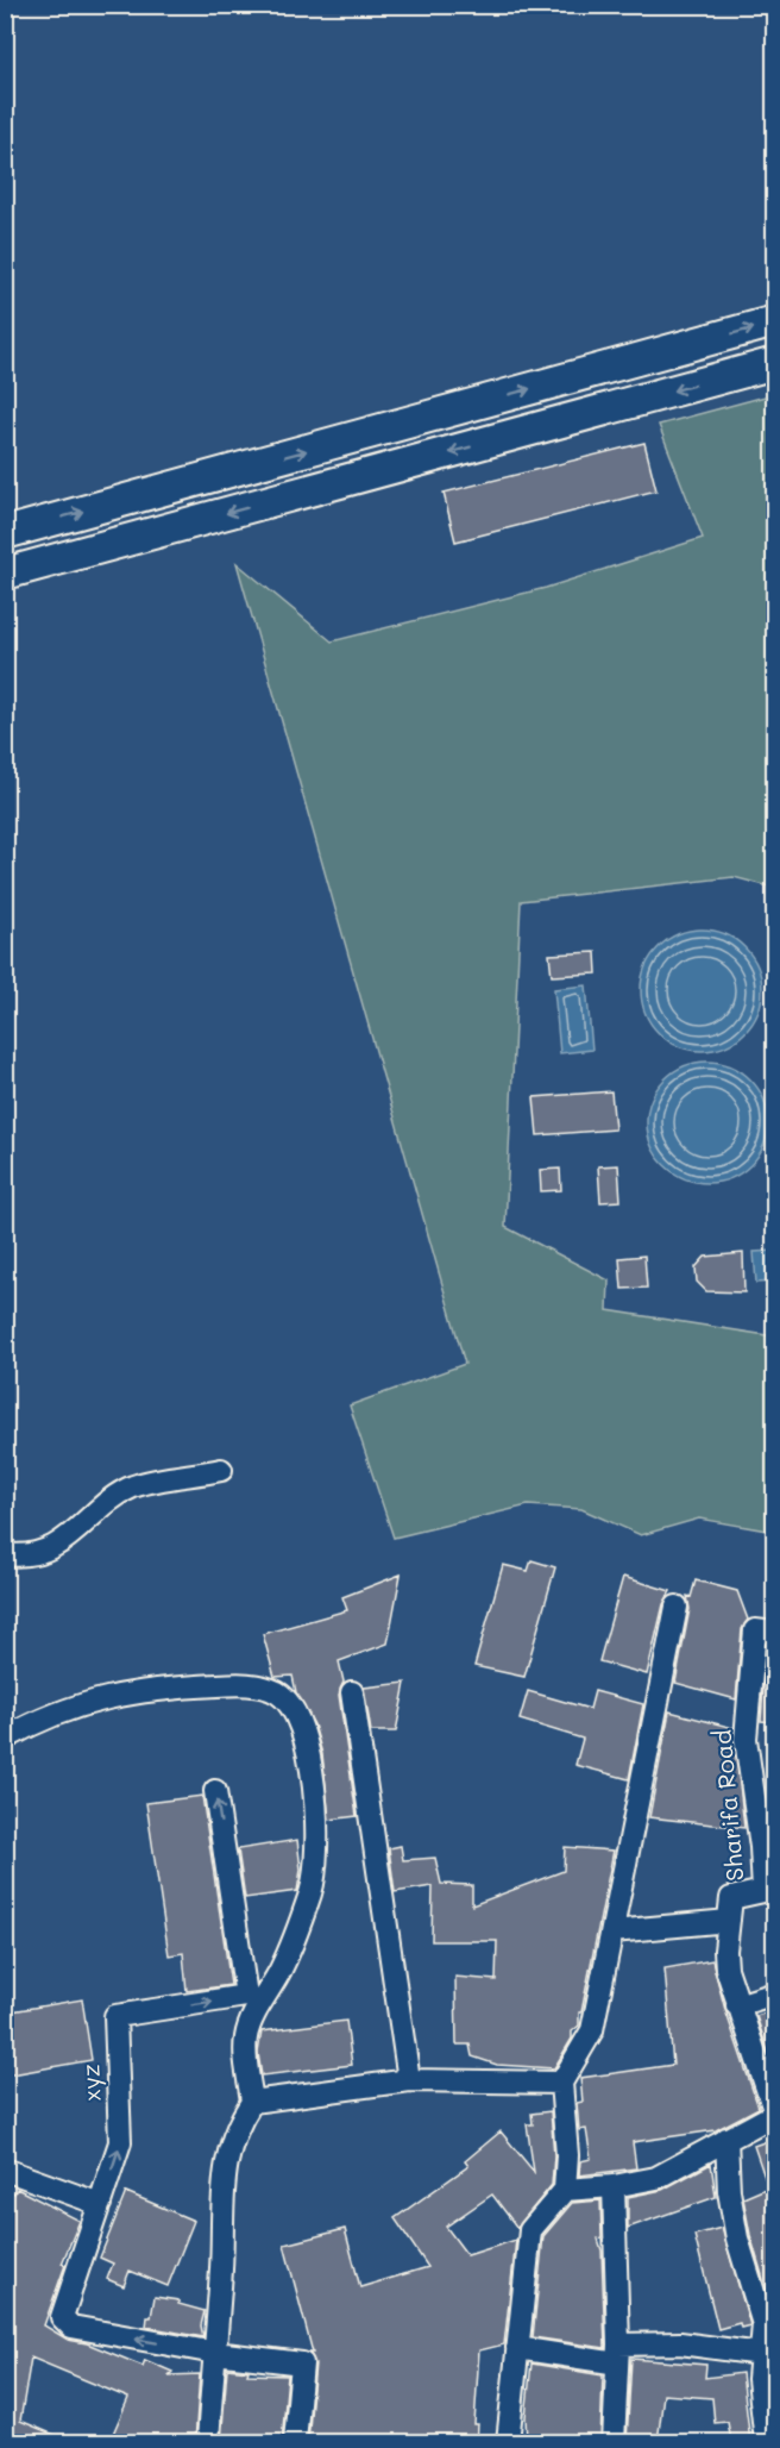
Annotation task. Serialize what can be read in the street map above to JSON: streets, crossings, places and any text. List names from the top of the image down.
{
  "streets": {
    "street": ["Sharifa Road", "xyz"]
  }
}
